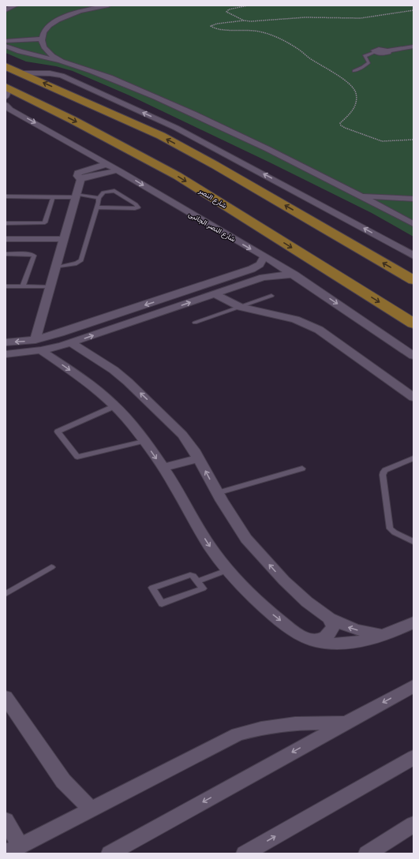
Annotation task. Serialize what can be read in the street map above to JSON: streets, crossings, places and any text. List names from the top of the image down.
{
  "streets": {
    "main road": ["شارع النصر"],
    "street": ["شارع النصر الجانبى"]
  }
}
